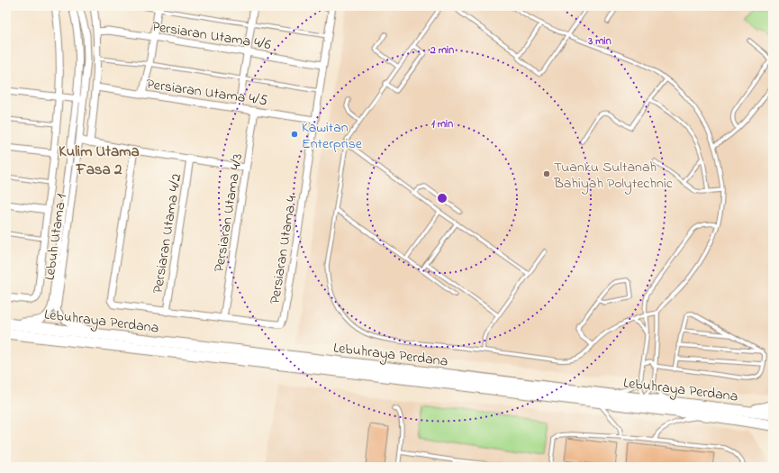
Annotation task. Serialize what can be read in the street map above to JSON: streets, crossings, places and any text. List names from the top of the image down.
{
  "streets": {
    "main road": ["Lebuhraya Perdana"],
    "street": [
      "Persiaran Utama 4/6",
      "Persiaran Utama 4/5",
      "Persiaran Utama 4/3",
      "Persiaran Utama 4/2",
      "Lebuh Utama 1",
      "Persiaran Utama 4"
    ]
  },
  "crossings": [
    ["Persiaran Utama 4/6", "Persiaran Utama 4"],
    ["Persiaran Utama 4/5", "Persiaran Utama 4/3"],
    ["Persiaran Utama 4/5", "Persiaran Utama 4"],
    ["Persiaran Utama 4/3", "Persiaran Utama 4"],
    ["Persiaran Utama 4/2", "Persiaran Utama 4"],
    ["Lebuh Utama 1", "Lebuhraya Perdana"]
  ],
  "districts": ["Kulim Utama Fasa 2"],
  "places": ["Kawitan Enterprise", "Tuanku Sultanah Bahiyah Polytechnic"],
  "rings": ["3 min", "2 min", "1 min"]
}
